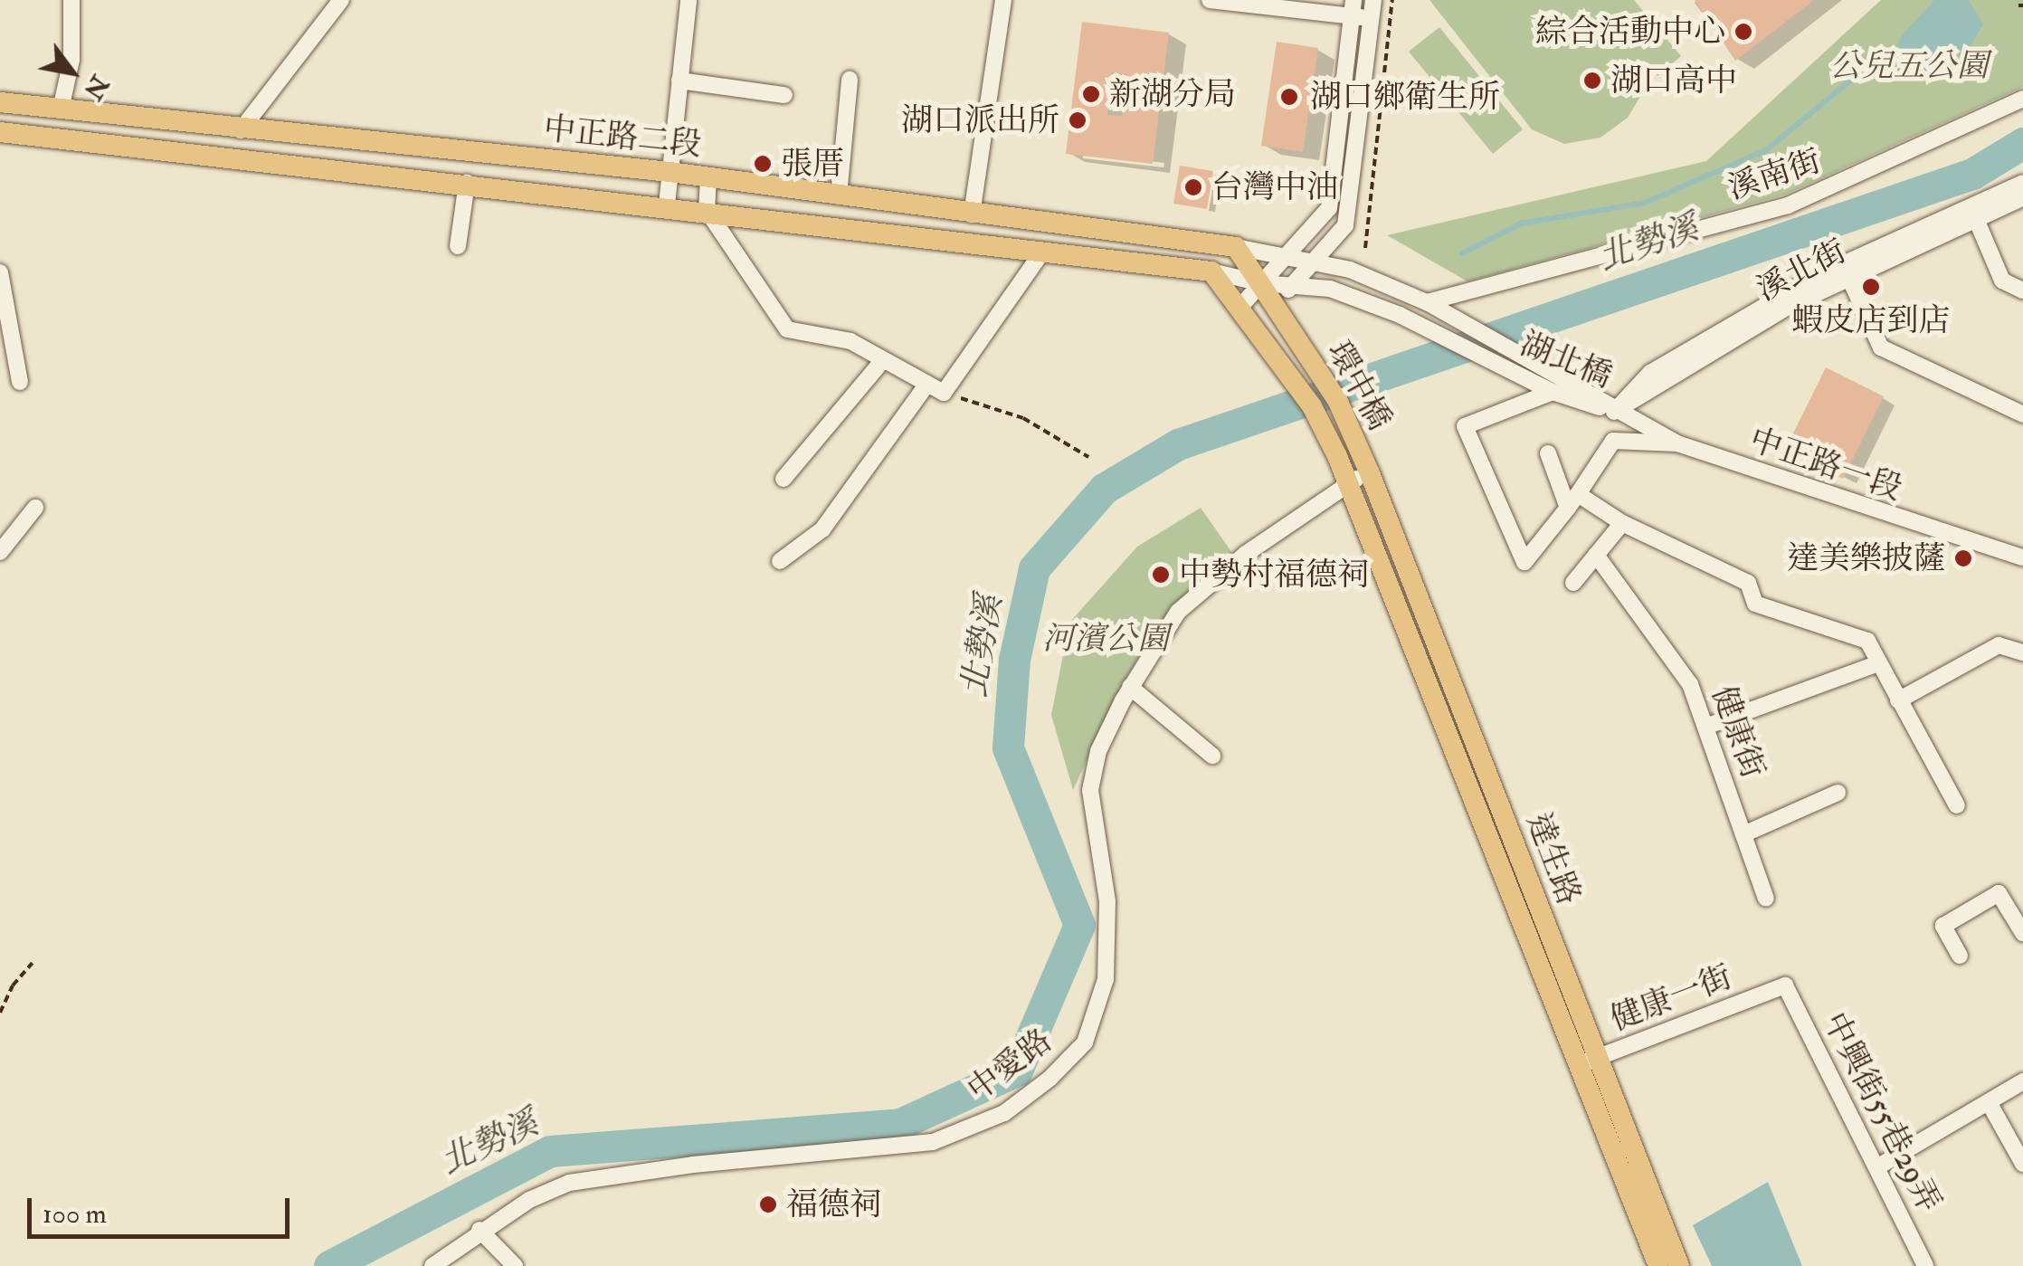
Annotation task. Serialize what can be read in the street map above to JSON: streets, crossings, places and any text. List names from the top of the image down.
{
  "streets": {
    "main road": ["中正路二段", "環中橋", "達生路"],
    "street": [
      "溪南街",
      "溪北街",
      "湖北橋",
      "中正路一段",
      "健康街",
      "健康一街",
      "中愛路",
      "中興街55巷29弄"
    ]
  },
  "crossings": [
    ["溪南街", "湖北橋"],
    ["溪北街", "湖北橋"],
    ["溪北街", "中正路一段"],
    ["湖北橋", "中正路一段"],
    ["環中橋", "達生路"],
    ["環中橋", "中愛路"],
    ["達生路", "健康一街"],
    ["達生路", "中愛路"],
    ["健康一街", "中興街55巷29弄"]
  ],
  "water": ["北勢溪"],
  "parks": ["公兒五公園", "河濱公園"],
  "places": [
    "綜合活動中心",
    "湖口高中",
    "新湖分局",
    "湖口鄉衛生所",
    "湖口派出所",
    "張厝",
    "台灣中油",
    "蝦皮店到店",
    "達美樂披薩",
    "中勢村福德祠",
    "福德祠"
  ],
  "scale_bar": "100 m",
  "north": "bottom right"
}
